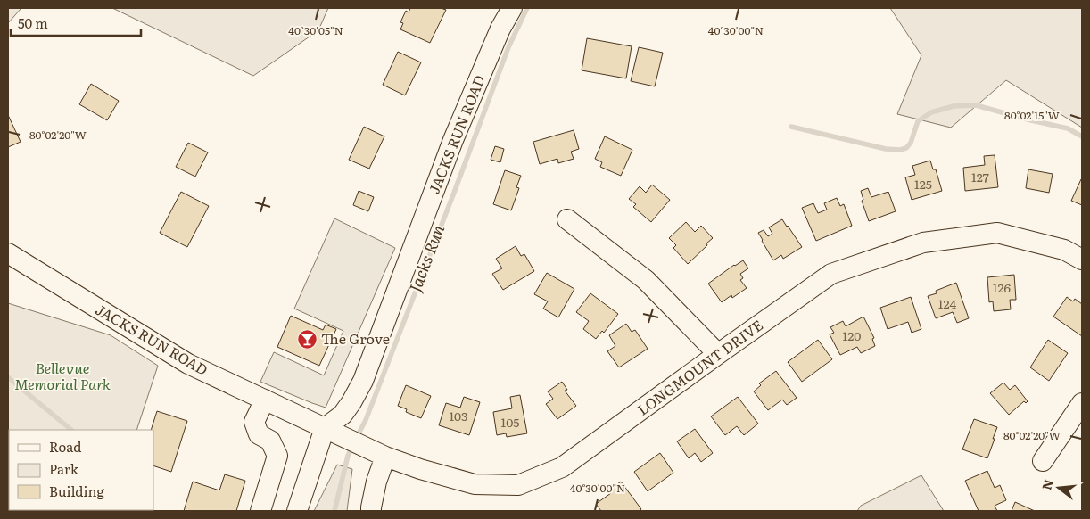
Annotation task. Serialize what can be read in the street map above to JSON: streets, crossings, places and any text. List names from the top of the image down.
{
  "streets": {
    "street": ["JACKS RUN ROAD", "LONGMOUNT DRIVE"]
  },
  "crossings": [
    ["JACKS RUN ROAD", "LONGMOUNT DRIVE"]
  ],
  "water": ["Jacks Run"],
  "parks": ["Bellevue Memorial Park"],
  "places": {
    "bar": ["The Grove"]
  },
  "house_numbers": [
    "127",
    "125",
    "126",
    "124",
    "120",
    "103",
    "105"
  ],
  "legend": ["Road", "Park", "Building"],
  "scale_bar": "50 m",
  "north": "left",
  "coordinates": [
    "40°30'05\"N",
    "40°30'00\"N",
    "80°02'15\"W",
    "80°02'20\"W"
  ]
}
